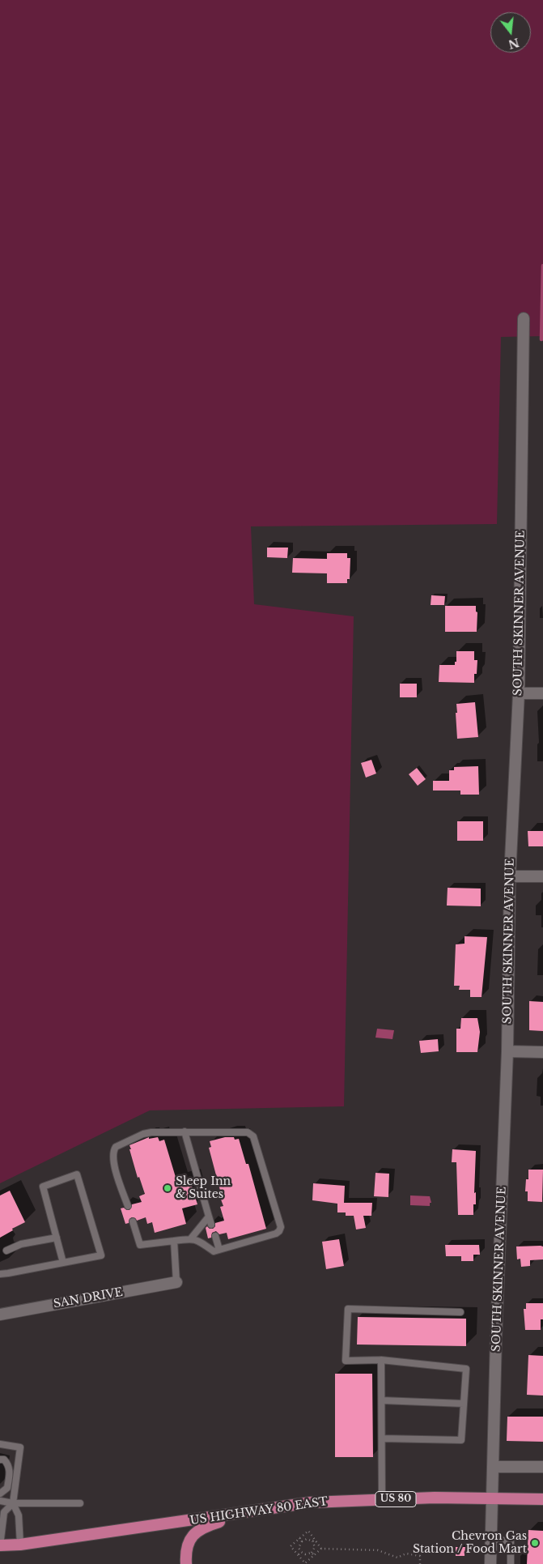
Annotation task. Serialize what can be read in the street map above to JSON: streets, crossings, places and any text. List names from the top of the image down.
{
  "streets": {
    "main road": ["US 80", "US HIGHWAY 80 EAST"],
    "street": ["SOUTH SKINNER AVENUE", "SAN DRIVE"]
  },
  "crossings": [
    ["SOUTH SKINNER AVENUE", "US HIGHWAY 80 EAST"]
  ],
  "places": ["Sleep Inn & Suites", "Chevron Gas Station / Food Mart"],
  "north": "bottom"
}
